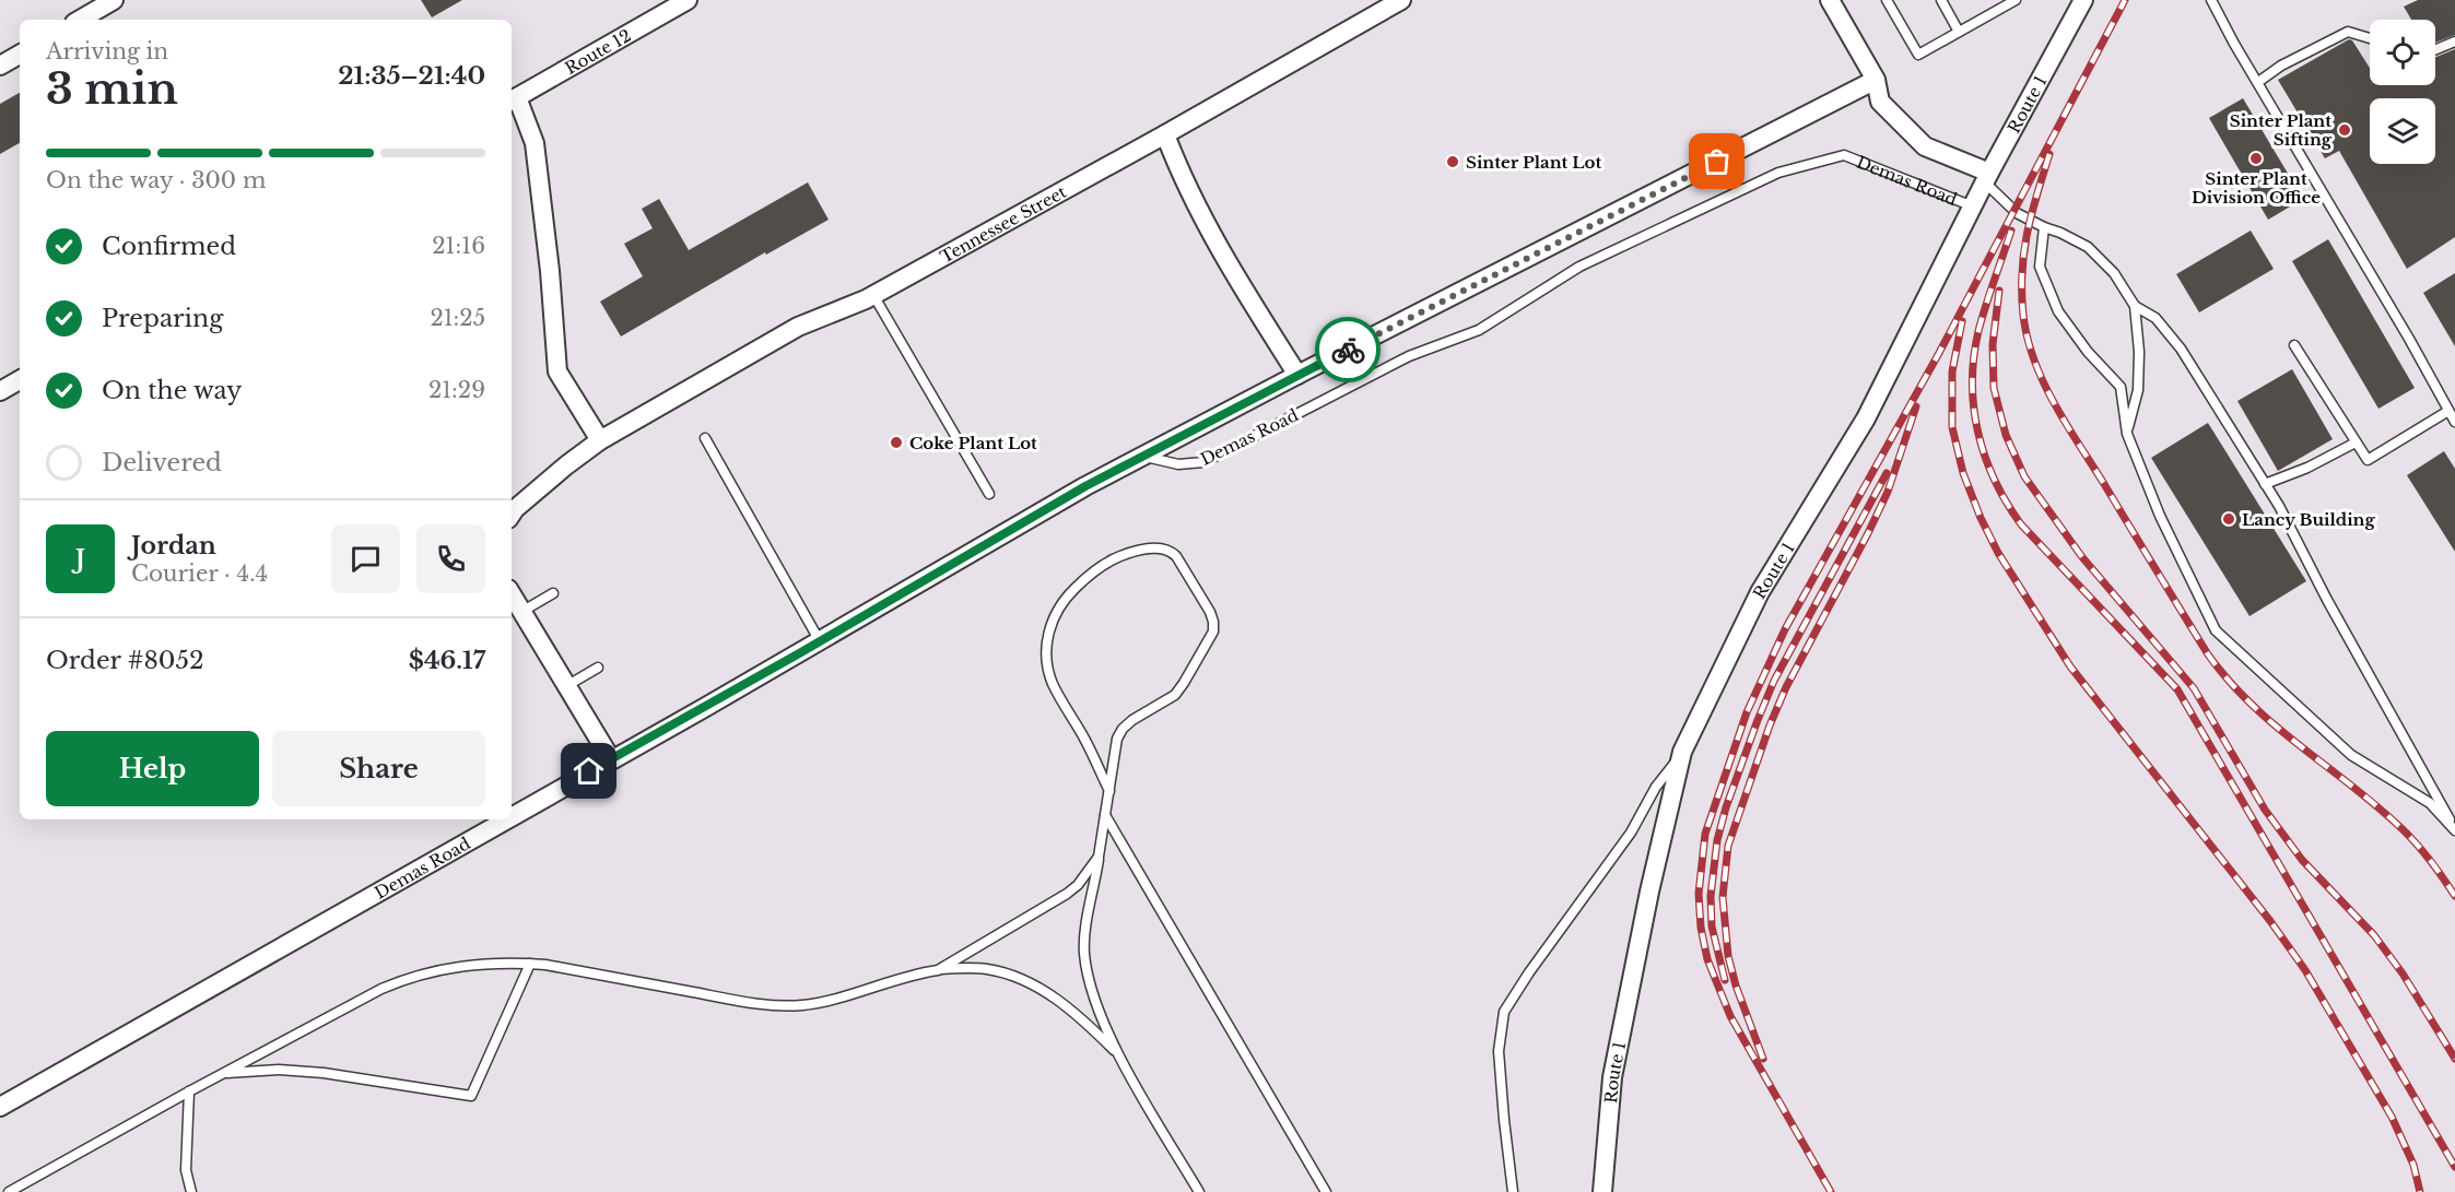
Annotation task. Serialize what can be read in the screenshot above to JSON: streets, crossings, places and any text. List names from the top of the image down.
{
  "streets": {
    "street": [
      "Route 12",
      "Route 1",
      "Demas Road",
      "Tennessee Street"
    ]
  },
  "crossings": [
    ["Route 1", "Demas Road"]
  ],
  "places": [
    "Sinter Plant Sifting",
    "Sinter Plant Division Office",
    "Sinter Plant Lot",
    "Coke Plant Lot",
    "Lancy Building"
  ],
  "page": {
    "heading": ["3 min", "Arriving in", "21:35–21:40"],
    "panel": [
      "Jordan",
      "Courier · 4.4",
      "Order #8052",
      "$46.17"
    ],
    "bar": "On the way · 300 m",
    "list": [
      ["Confirmed", "21:16"],
      ["Preparing", "21:25"],
      ["On the way", "21:29"],
      "Delivered"
    ],
    "round": "J",
    "buttons": ["Help", "Share"]
  }
}
